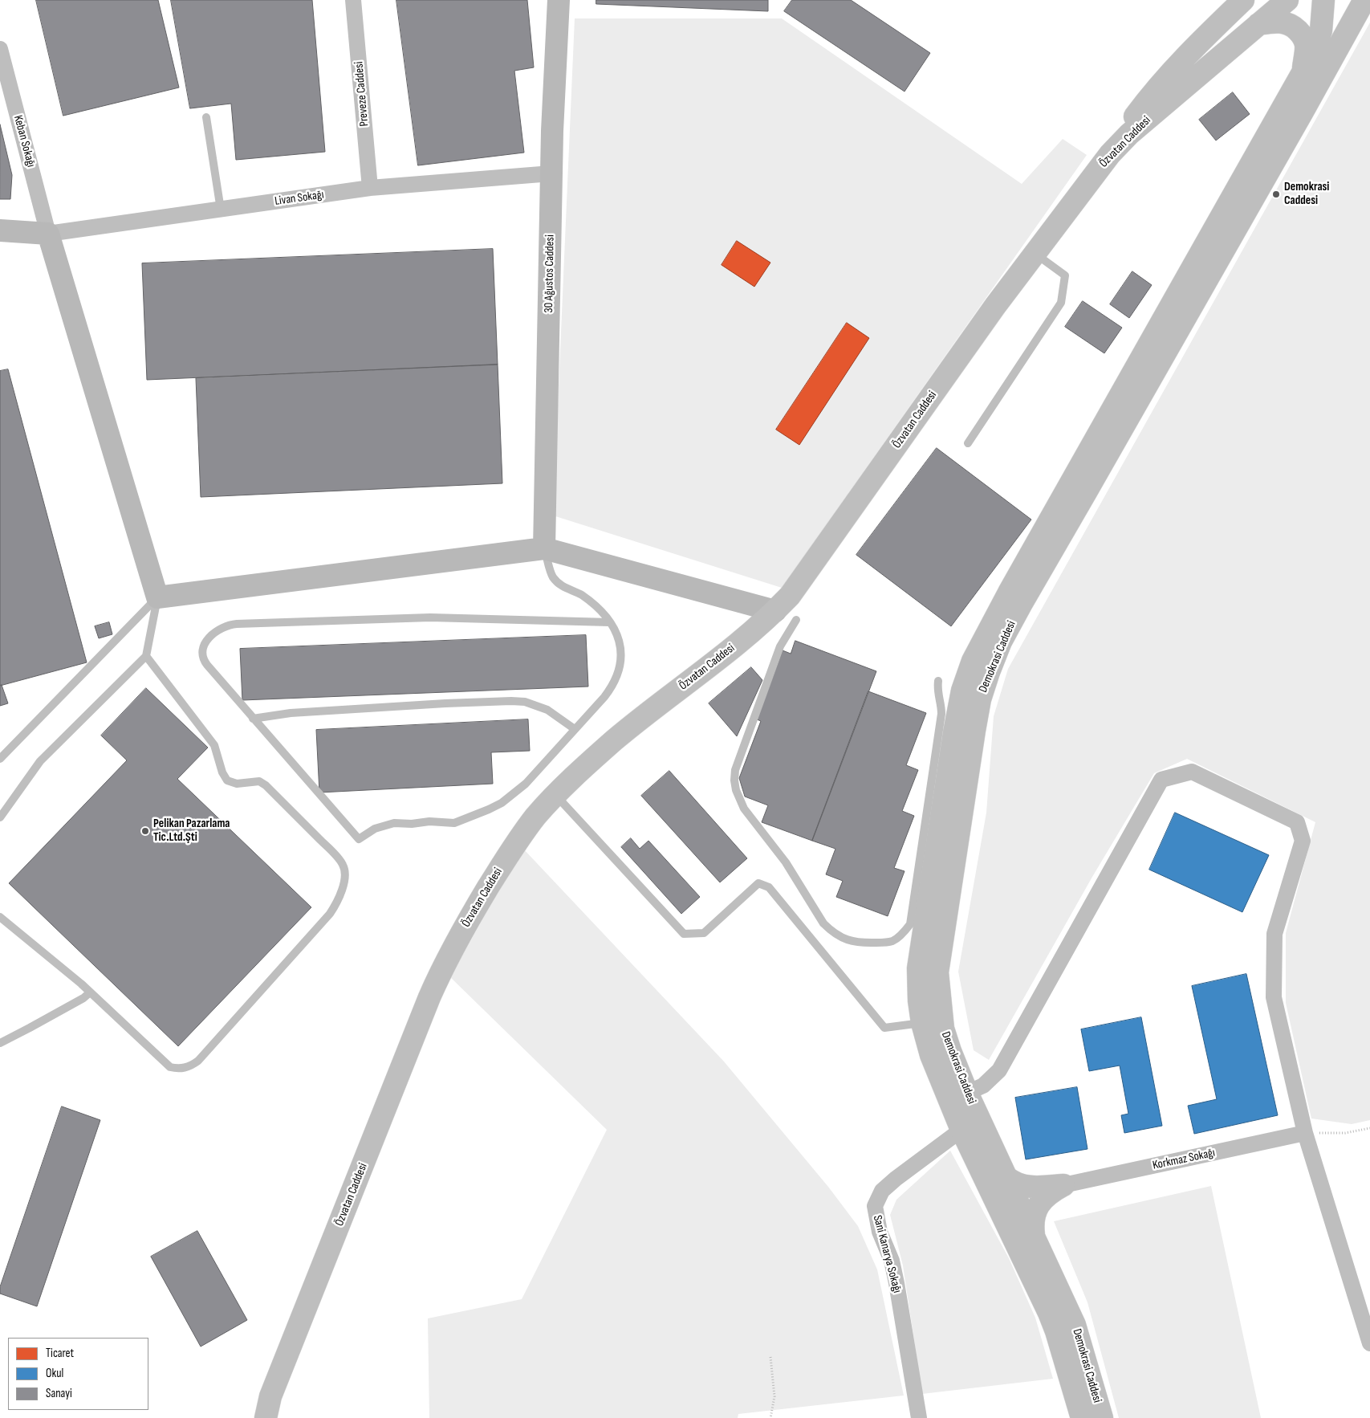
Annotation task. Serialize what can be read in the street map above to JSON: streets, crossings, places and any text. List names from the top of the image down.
{
  "streets": {
    "main road": ["Özvatan Caddesi", "Demokrasi Caddesi"],
    "street": [
      "Preveze Caddesi",
      "Keban Sokağı",
      "Livan Sokağı",
      "30 Ağustos Caddesi",
      "Korkmaz Sokağı",
      "Sani Kanarya Sokağı"
    ]
  },
  "crossings": [
    ["Preveze Caddesi", "Livan Sokağı"],
    ["Keban Sokağı", "Livan Sokağı"],
    ["Livan Sokağı", "30 Ağustos Caddesi"],
    ["Demokrasi Caddesi", "Sani Kanarya Sokağı"]
  ],
  "places": ["Demokrasi Caddesi", "Pelikan Pazarlama Tic.Ltd.Şti"],
  "legend": ["Ticaret", "Okul", "Sanayi"]
}
